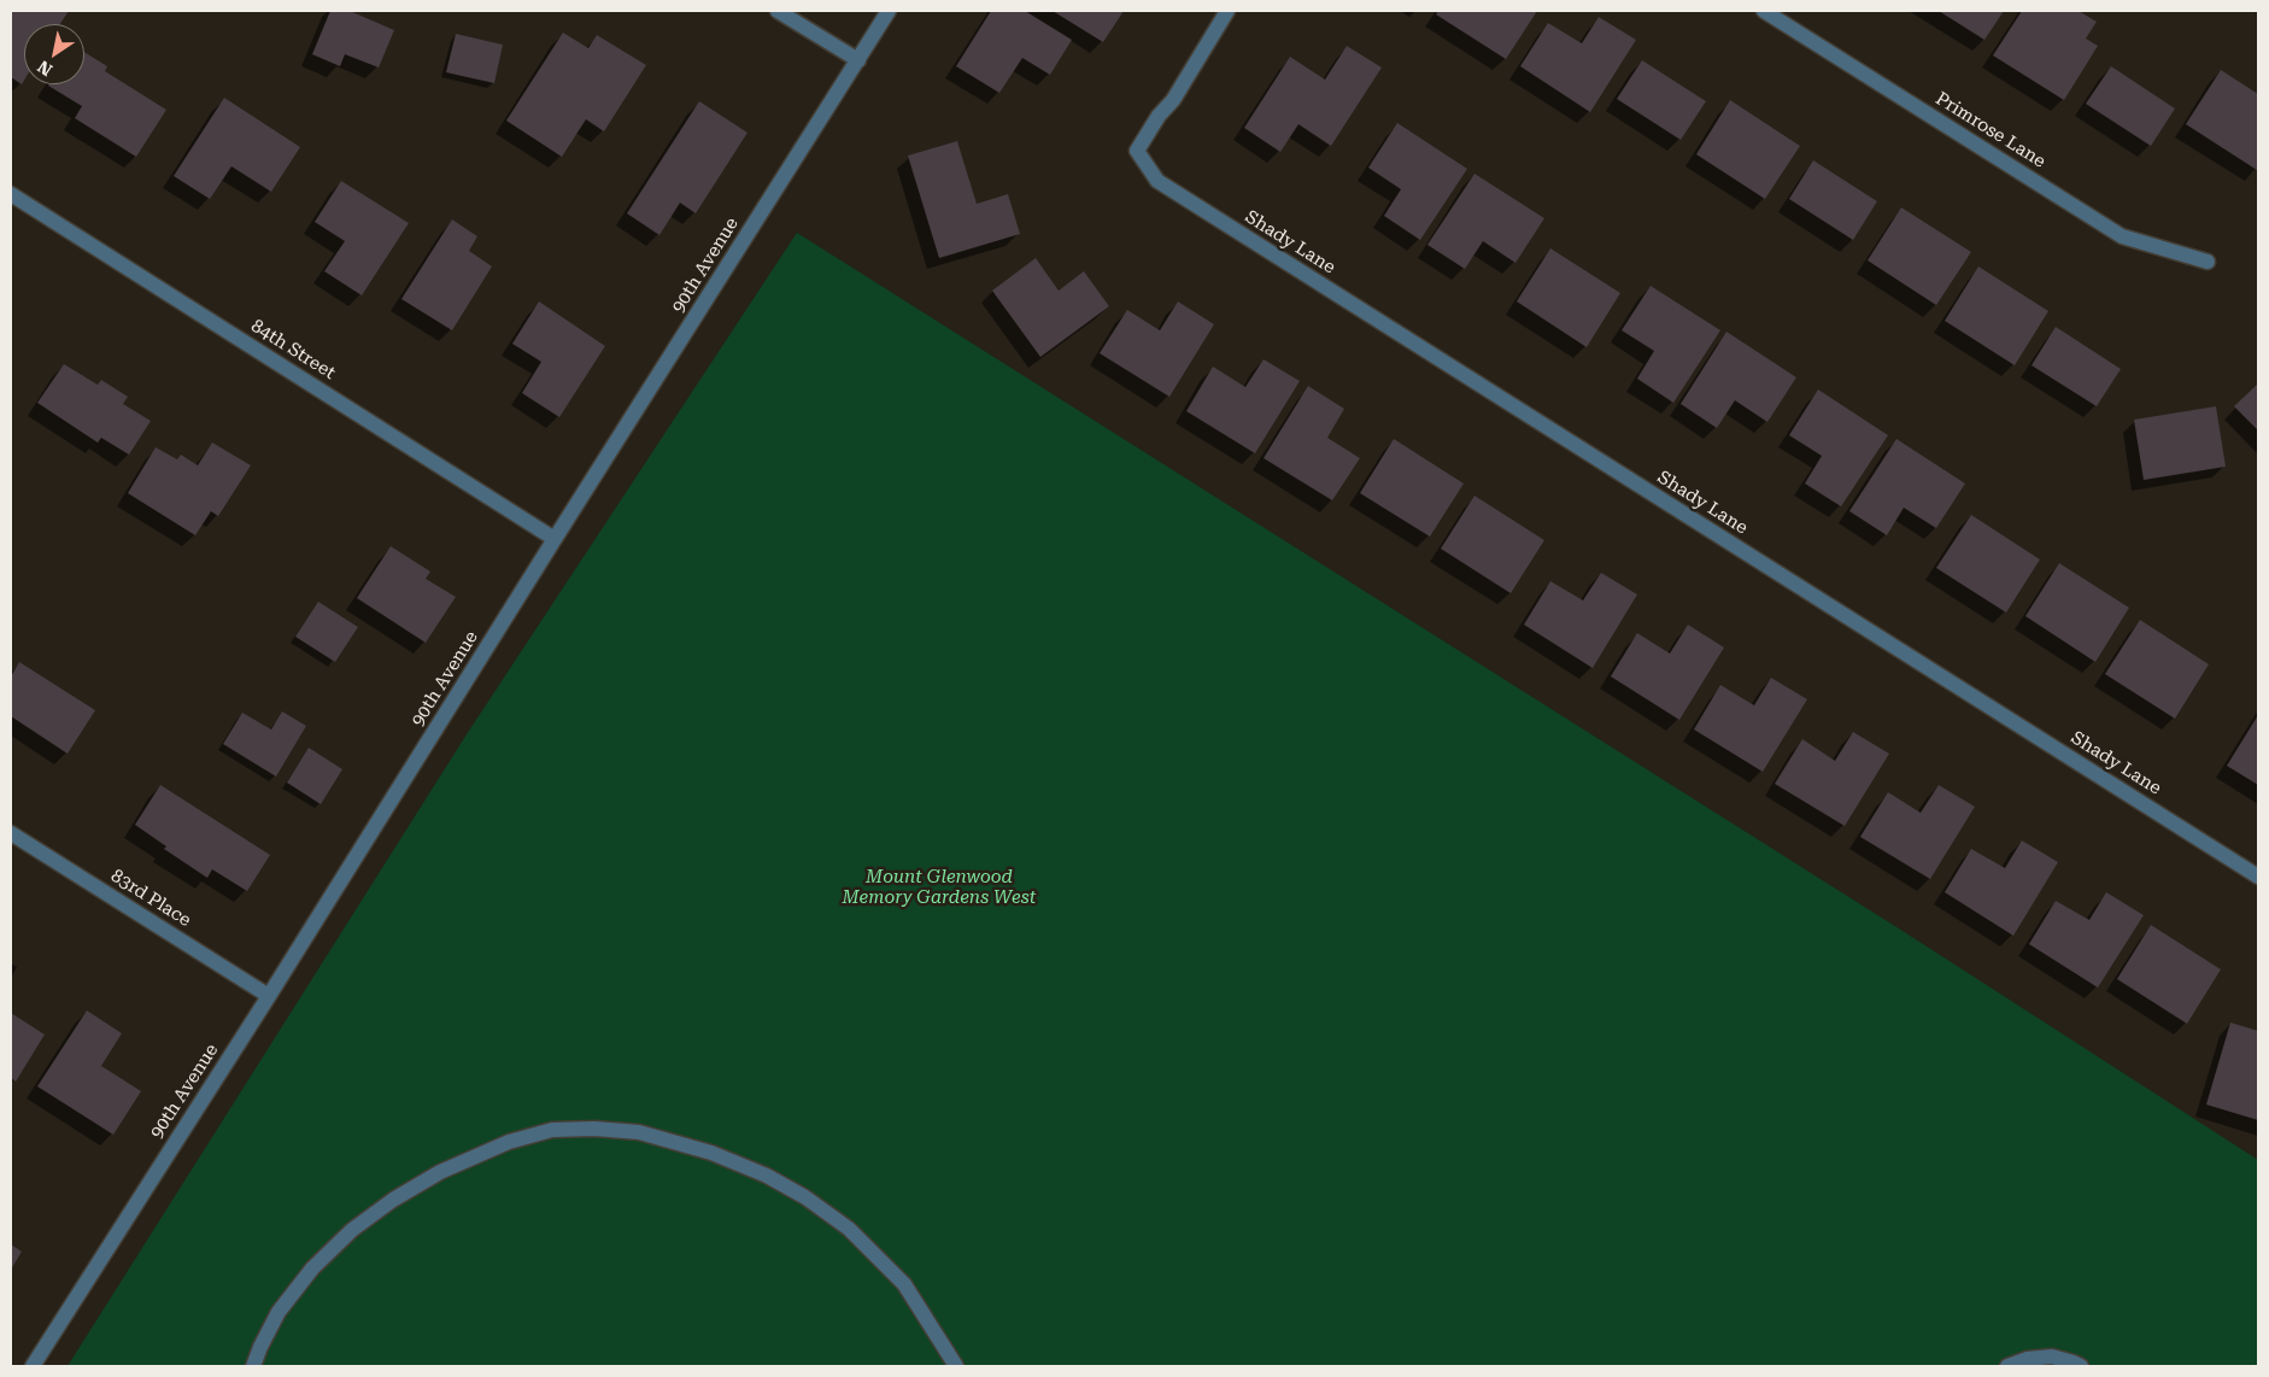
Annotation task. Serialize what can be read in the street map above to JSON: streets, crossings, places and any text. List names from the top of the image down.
{
  "streets": {
    "street": [
      "Primrose Lane",
      "Shady Lane",
      "90th Avenue",
      "84th Street",
      "83rd Place"
    ]
  },
  "crossings": [
    ["90th Avenue", "84th Street"],
    ["90th Avenue", "83rd Place"]
  ],
  "parks": ["Mount Glenwood Memory Gardens West"],
  "north": "bottom left"
}
